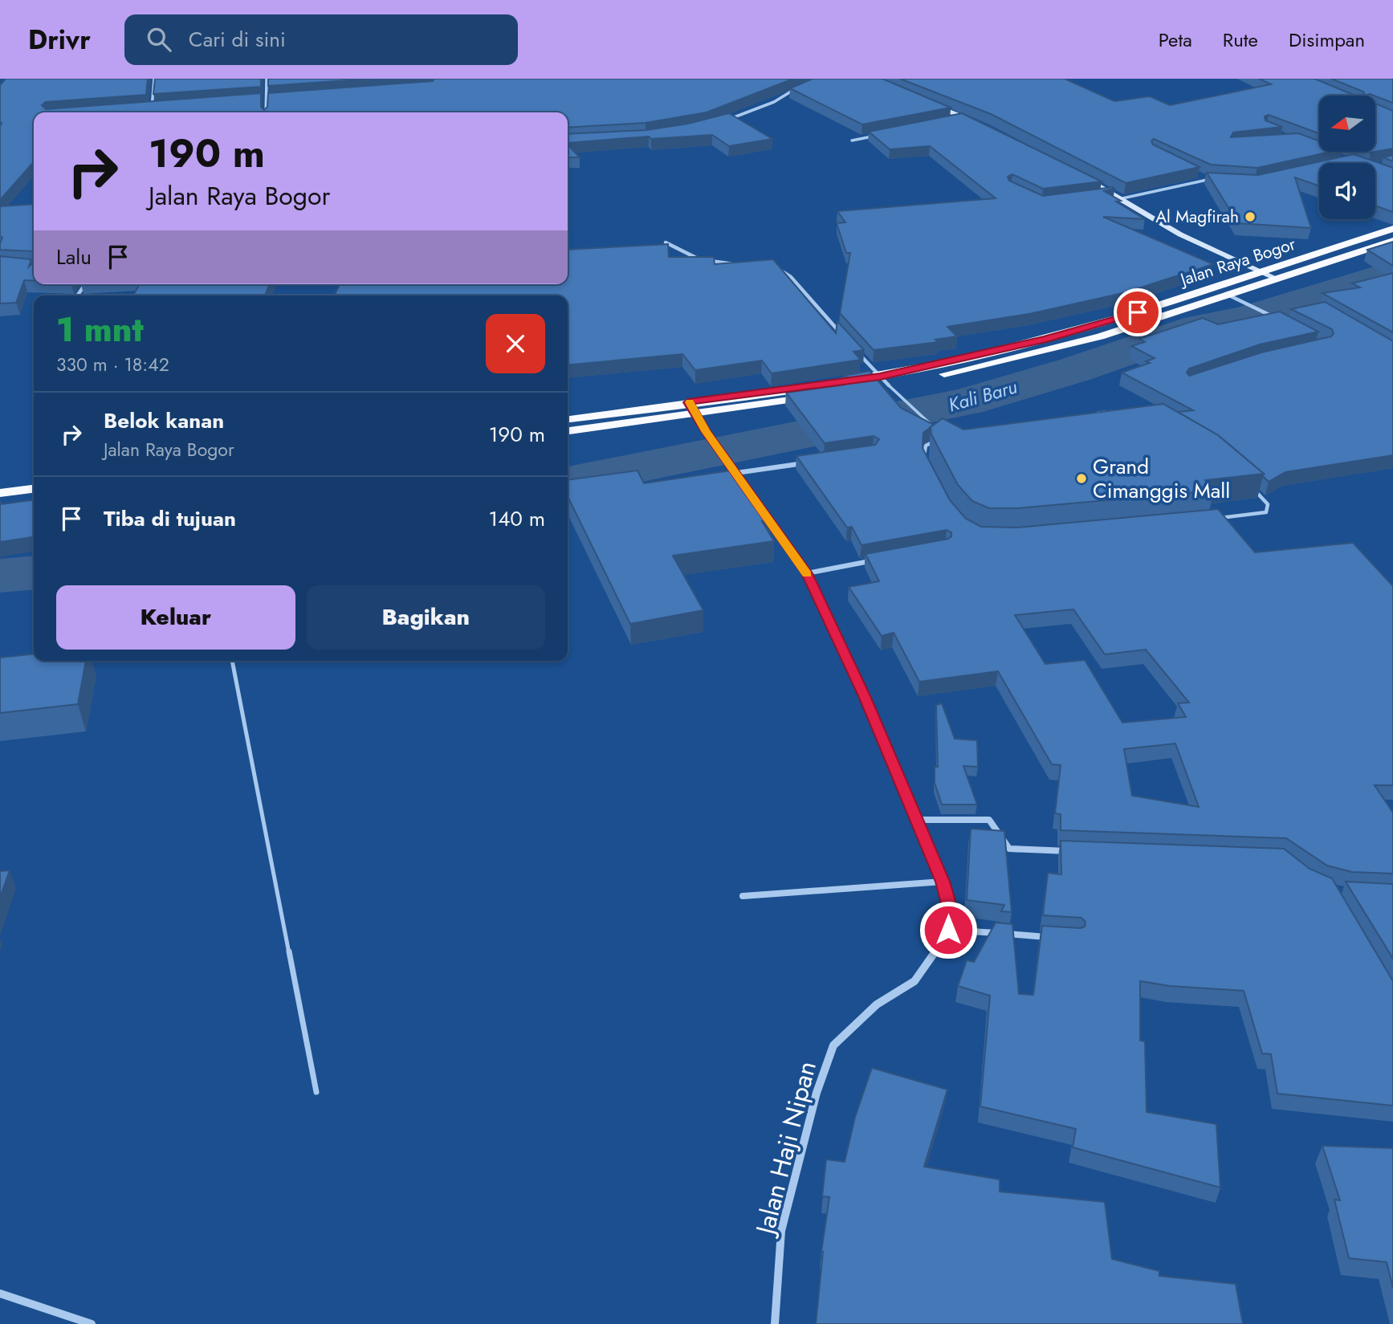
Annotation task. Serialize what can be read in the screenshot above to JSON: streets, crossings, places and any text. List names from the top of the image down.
{
  "streets": {
    "highway": ["Jalan Raya Bogor"],
    "street": ["Jalan Haji Nipan"]
  },
  "water": ["Kali Baru"],
  "places": ["Al Magfirah", "Grand Cimanggis Mall"],
  "north": "left",
  "page": {
    "header": "Drivr",
    "search": "Cari di sini",
    "nav": ["Peta", "Rute", "Disimpan"],
    "turn": ["190 m", "Jalan Raya Bogor"],
    "then": "Lalu",
    "heading": ["1 mnt", "330 m · 18:42"],
    "list": [
      {
        "name": "Belok kanan",
        "note": "Jalan Raya Bogor",
        "value": "190 m"
      },
      {
        "name": "Tiba di tujuan",
        "value": "140 m"
      }
    ],
    "buttons": ["Keluar", "Bagikan"]
  }
}
